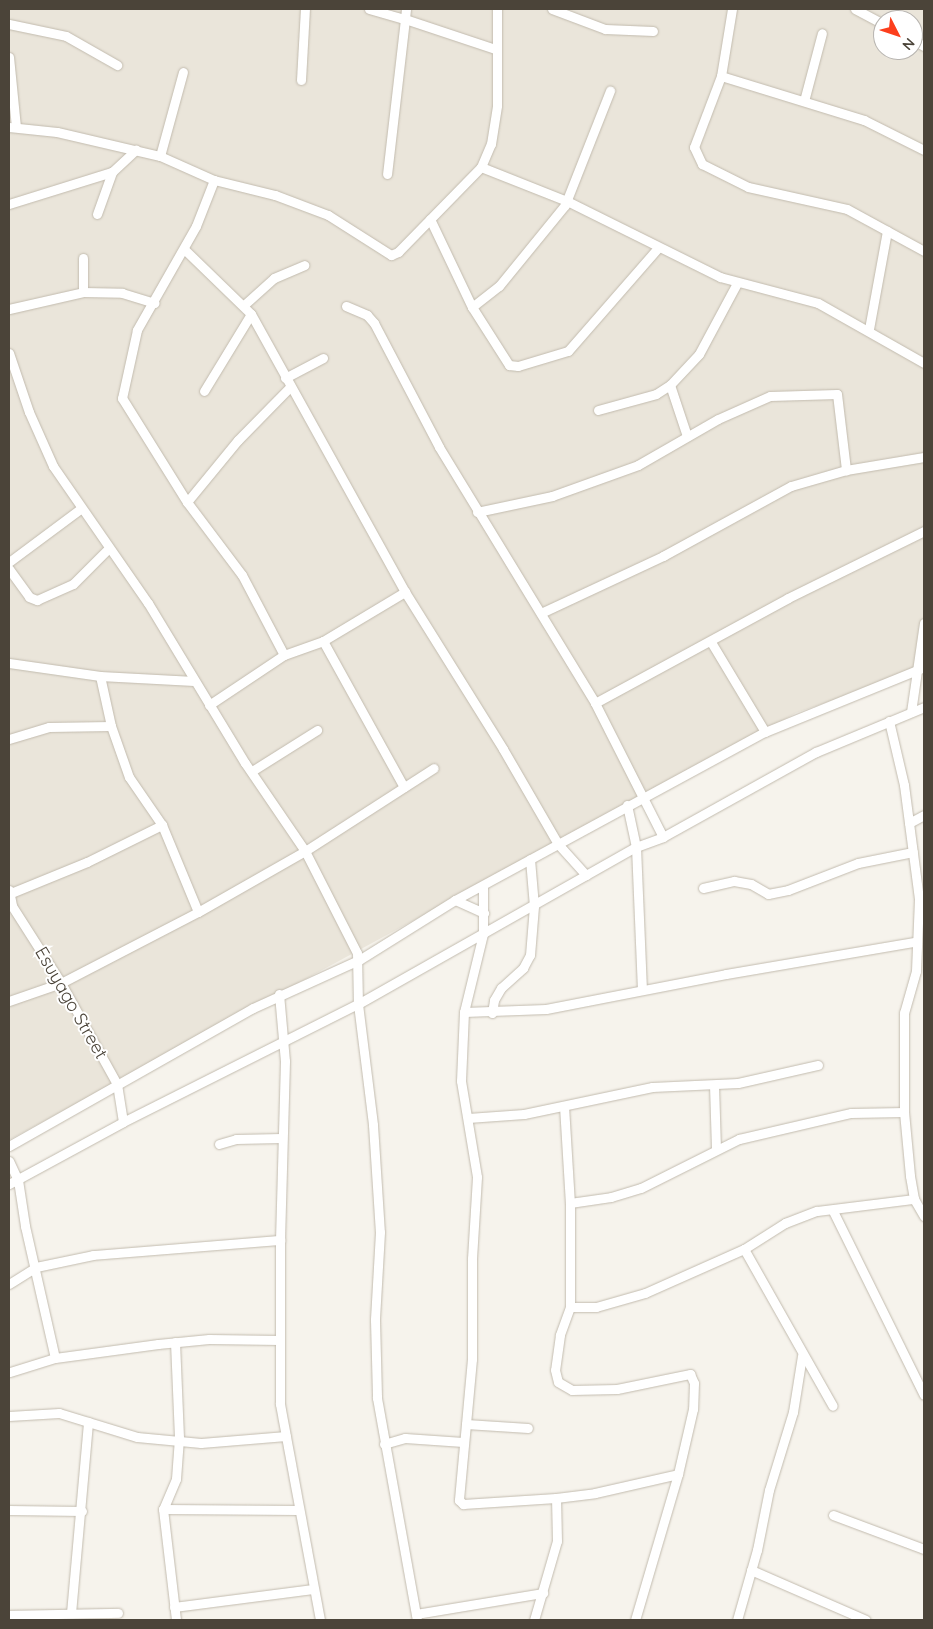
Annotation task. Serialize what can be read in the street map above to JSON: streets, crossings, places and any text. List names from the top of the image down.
{
  "streets": {
    "street": ["Esuyago Street"]
  },
  "north": "bottom right"
}
